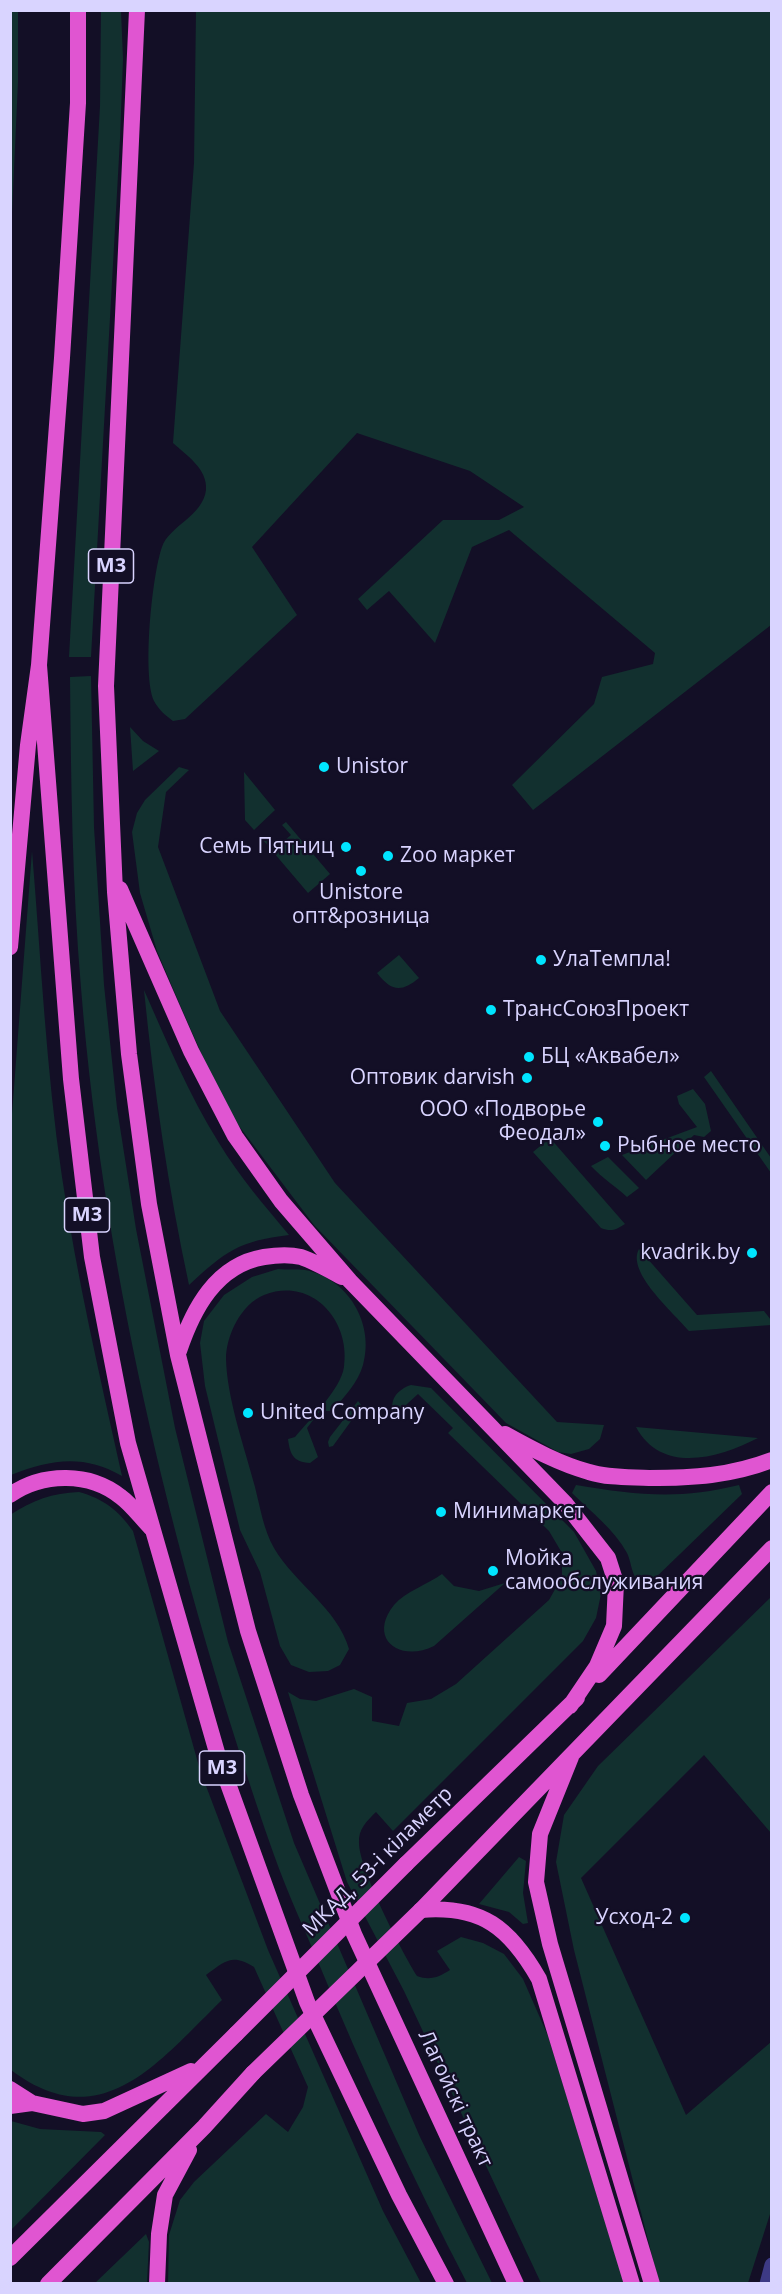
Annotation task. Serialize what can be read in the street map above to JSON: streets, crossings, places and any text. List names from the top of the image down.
{
  "streets": {
    "highway": ["М3", "МКАД, 53-і кіламетр", "Лагойскі тракт"]
  },
  "crossings": [
    ["М3", "Лагойскі тракт"]
  ],
  "places": [
    "Unistor",
    "Семь Пятниц",
    "Zoo маркет",
    "Unistore опт&розница",
    "УлаТемпла!",
    "ТрансСоюзПроект",
    "БЦ «Аквабел»",
    "Оптовик darvish",
    "ООО «Подворье Феодал»",
    "Рыбное место",
    "kvadrik.by",
    "United Company",
    "Минимаркет",
    "Мойка самообслуживания",
    "Усход-2"
  ]
}
